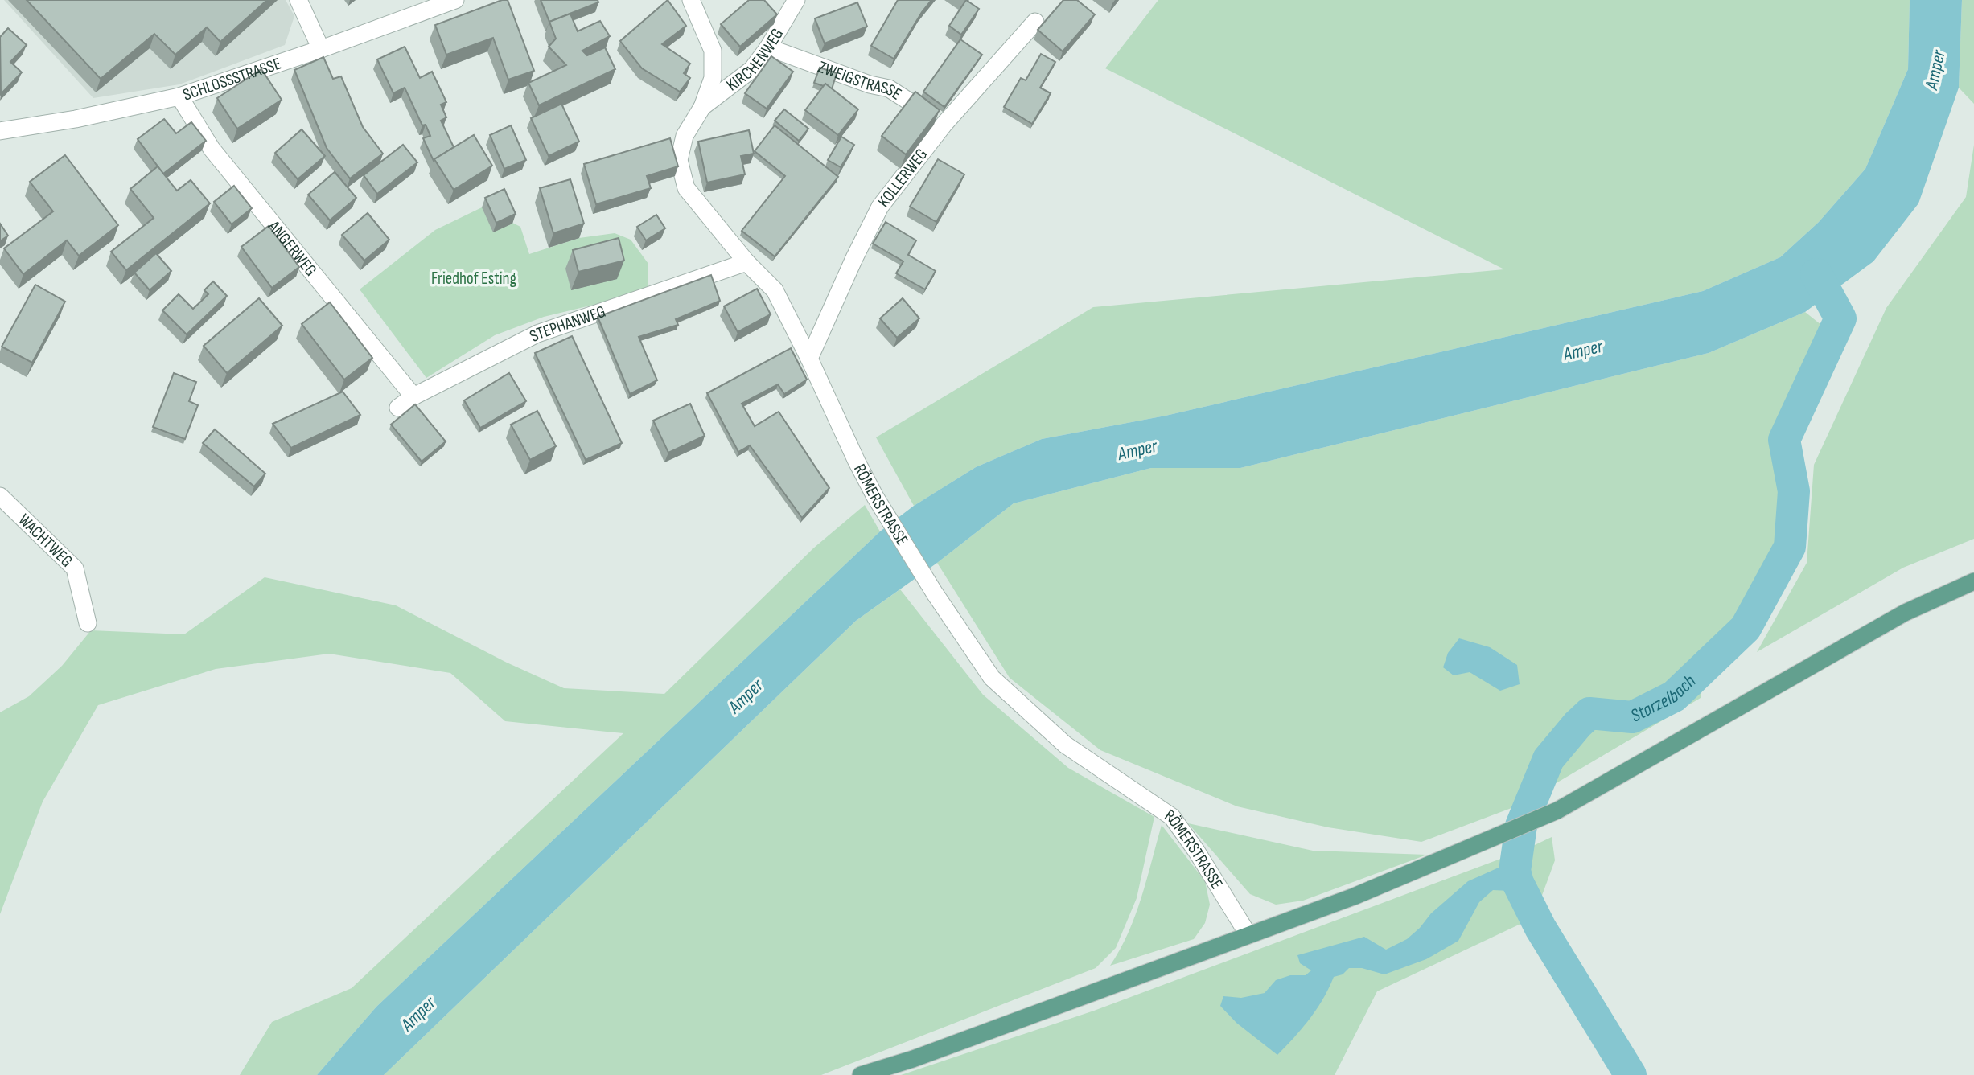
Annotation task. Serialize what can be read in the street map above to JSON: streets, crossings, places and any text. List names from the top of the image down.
{
  "streets": {
    "street": [
      "KIRCHENWEG",
      "SCHLOSSSTRASSE",
      "ZWEIGSTRASSE",
      "KOLLERWEG",
      "ANGERWEG",
      "STEPHANWEG",
      "RÖMERSTRASSE",
      "WACHTWEG"
    ]
  },
  "crossings": [
    ["KIRCHENWEG", "ZWEIGSTRASSE"],
    ["KIRCHENWEG", "RÖMERSTRASSE"],
    ["SCHLOSSSTRASSE", "ANGERWEG"],
    ["ZWEIGSTRASSE", "KOLLERWEG"],
    ["KOLLERWEG", "RÖMERSTRASSE"],
    ["ANGERWEG", "STEPHANWEG"],
    ["STEPHANWEG", "RÖMERSTRASSE"]
  ],
  "water": ["Amper", "Starzelbach"],
  "parks": ["Friedhof Esting"]
}
